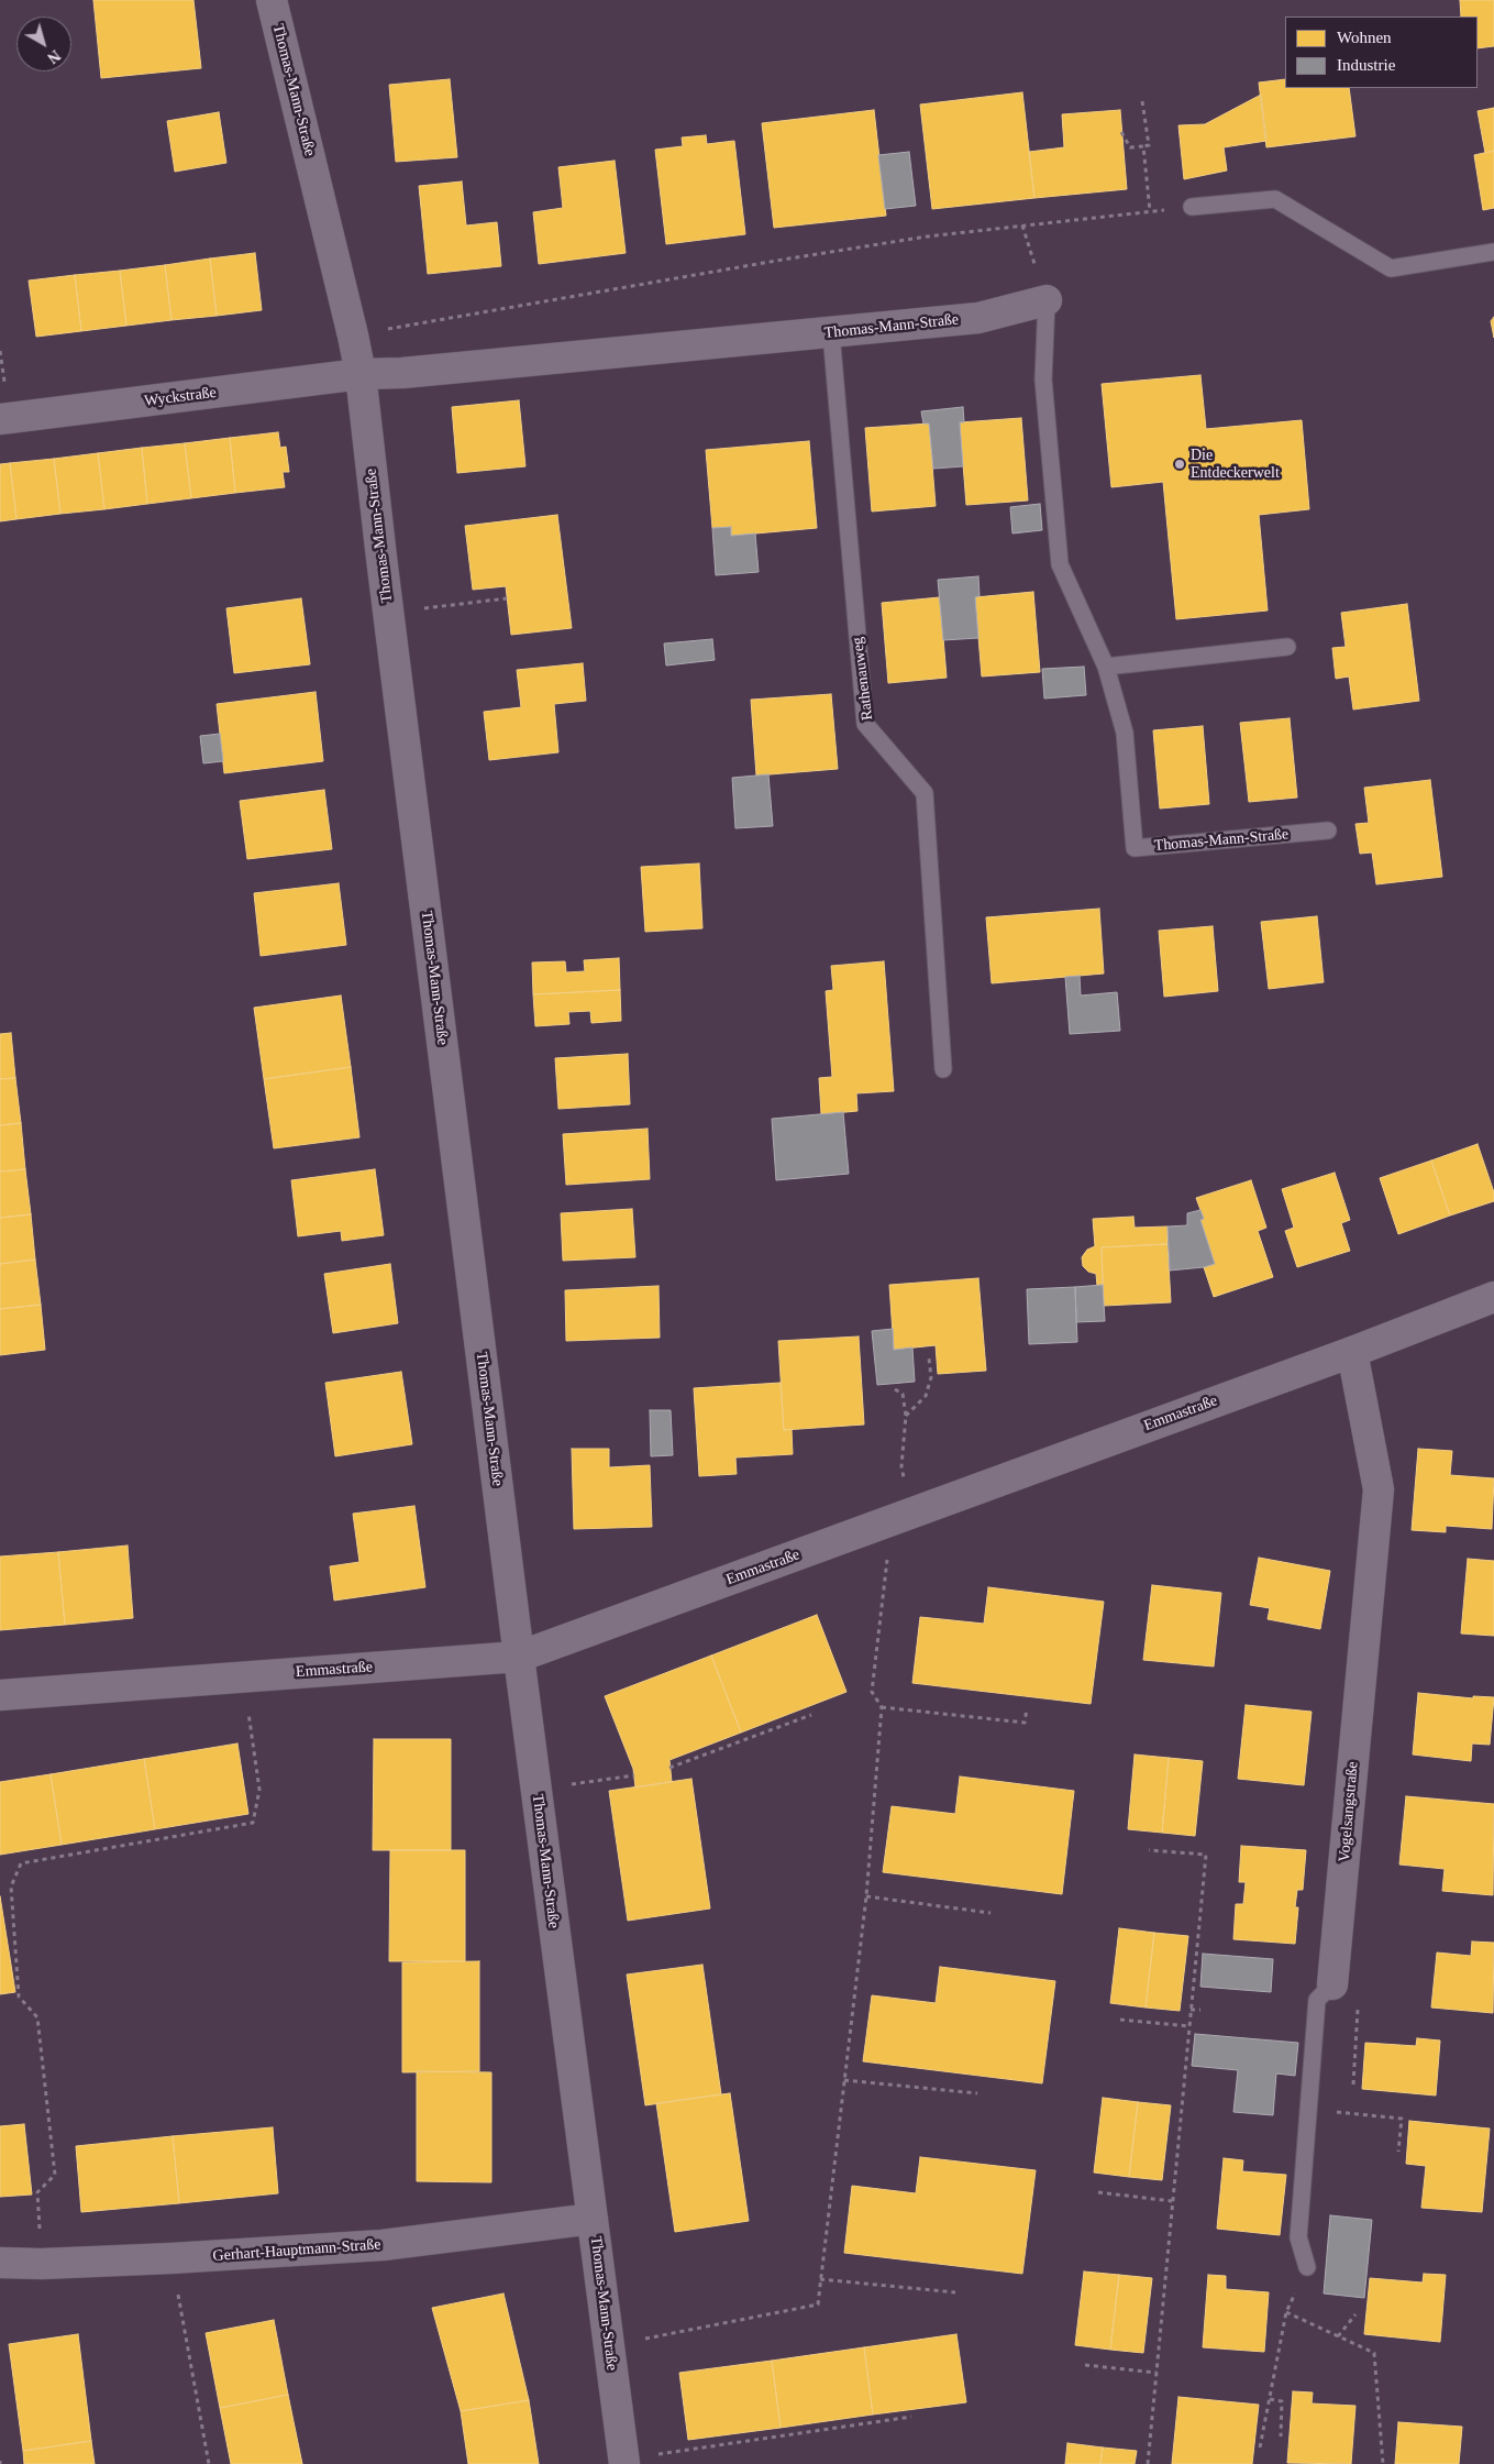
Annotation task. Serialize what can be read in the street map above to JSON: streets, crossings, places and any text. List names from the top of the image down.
{
  "streets": {
    "street": [
      "Thomas-Mann-Straße",
      "Wyckstraße",
      "Emmastraße",
      "Vogelsangstraße",
      "Gerhart-Hauptmann-Straße"
    ],
    "lane": ["Rathenauweg"]
  },
  "crossings": [
    ["Thomas-Mann-Straße", "Wyckstraße"],
    ["Thomas-Mann-Straße", "Rathenauweg"],
    ["Thomas-Mann-Straße", "Emmastraße"],
    ["Thomas-Mann-Straße", "Gerhart-Hauptmann-Straße"],
    ["Emmastraße", "Vogelsangstraße"]
  ],
  "places": ["Die Entdeckerwelt"],
  "legend": ["Wohnen", "Industrie"],
  "north": "bottom right"
}
